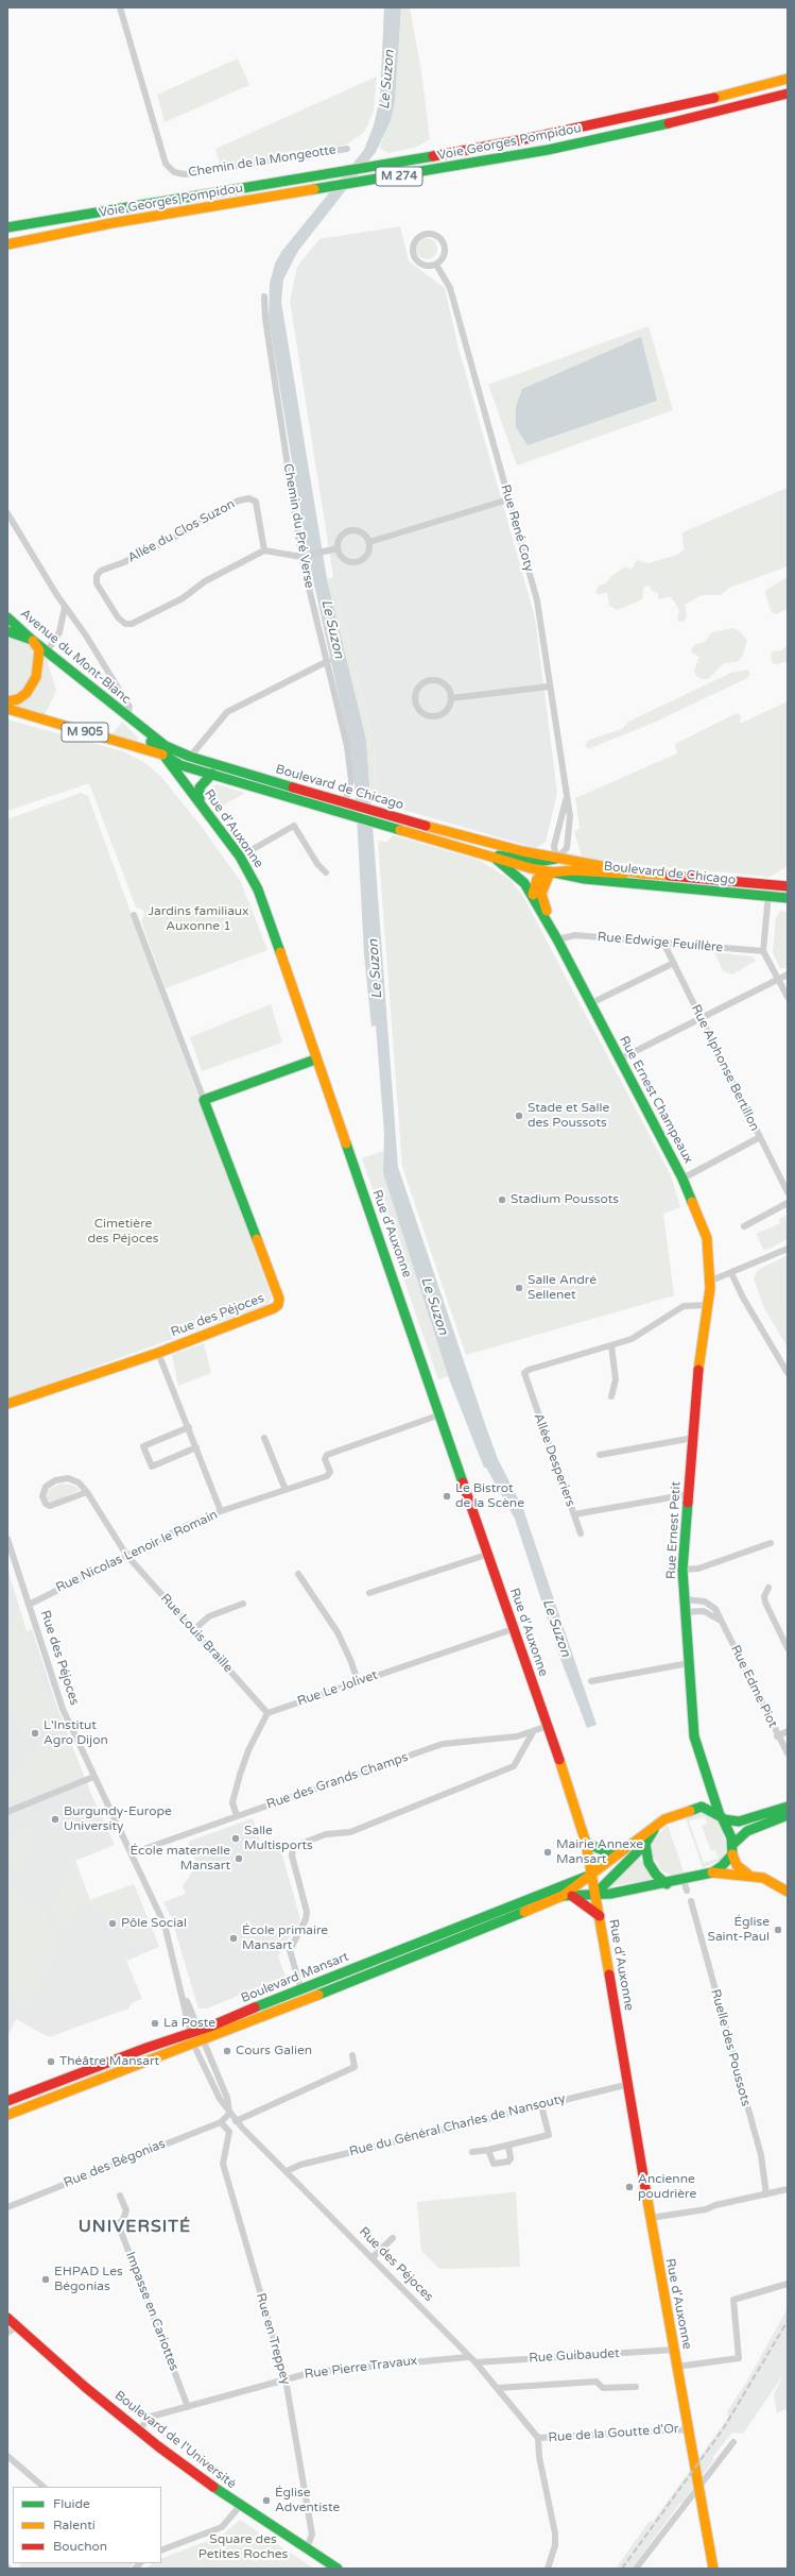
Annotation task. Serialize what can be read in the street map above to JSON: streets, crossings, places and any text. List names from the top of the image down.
{
  "streets": {
    "main road": [
      "Voie Georges Pompidou",
      "M 274",
      "Avenue du Mont-Blanc",
      "M 905",
      "Boulevard de Chicago",
      "Rue d'Auxonne",
      "Rue Ernest Champeaux",
      "Rue des Péjoces",
      "Rue Ernest Petit",
      "Boulevard Mansart",
      "Boulevard de l'Université"
    ],
    "street": [
      "Chemin de la Mongeotte",
      "Chemin du Pré Verse",
      "Rue René Coty",
      "Allée du Clos Suzon",
      "Rue Edwige Feuillère",
      "Rue Alphonse Bertillon",
      "Allée Desperiers",
      "Rue Nicolas Lenoir le Romain",
      "Rue Louis Braille",
      "Rue Edme Piot",
      "Rue Le Jolivet",
      "Rue des Grands Champs",
      "Ruelle des Poussots",
      "Rue du Général Charles de Nansouty",
      "Rue des Bégonias",
      "Impasse en Cariottes",
      "Rue en Treppey",
      "Rue Guibaudet",
      "Rue Pierre Travaux",
      "Rue de la Goutte d'Or"
    ]
  },
  "crossings": [
    ["Chemin du Pré Verse", "Boulevard de Chicago"],
    ["Rue René Coty", "Boulevard de Chicago"],
    ["Avenue du Mont-Blanc", "M 905"],
    ["Avenue du Mont-Blanc", "Boulevard de Chicago"],
    ["M 905", "Boulevard de Chicago"],
    ["M 905", "Rue d'Auxonne"],
    ["Boulevard de Chicago", "Rue d'Auxonne"],
    ["Boulevard de Chicago", "Rue Ernest Champeaux"],
    ["Rue d'Auxonne", "Rue Nicolas Lenoir le Romain"],
    ["Rue d'Auxonne", "Rue Le Jolivet"],
    ["Rue d'Auxonne", "Rue des Grands Champs"],
    ["Rue d'Auxonne", "Boulevard Mansart"],
    ["Rue d'Auxonne", "Rue du Général Charles de Nansouty"],
    ["Rue d'Auxonne", "Rue Guibaudet"],
    ["Rue d'Auxonne", "Rue de la Goutte d'Or"],
    ["Rue Edwige Feuillère", "Rue Alphonse Bertillon"],
    ["Rue Edwige Feuillère", "Rue Ernest Champeaux"],
    ["Rue Ernest Champeaux", "Rue Ernest Petit"],
    ["Rue des Péjoces", "Rue Nicolas Lenoir le Romain"],
    ["Rue des Péjoces", "Rue des Grands Champs"],
    ["Rue des Péjoces", "Boulevard Mansart"],
    ["Rue des Péjoces", "Rue du Général Charles de Nansouty"],
    ["Rue des Péjoces", "Rue Guibaudet"],
    ["Rue des Péjoces", "Rue Pierre Travaux"],
    ["Rue des Péjoces", "Rue de la Goutte d'Or"],
    ["Allée Desperiers", "Rue Ernest Petit"],
    ["Rue Ernest Petit", "Rue Edme Piot"],
    ["Rue Nicolas Lenoir le Romain", "Rue Louis Braille"],
    ["Rue Louis Braille", "Rue Le Jolivet"],
    ["Impasse en Cariottes", "Rue Pierre Travaux"],
    ["Rue en Treppey", "Rue Pierre Travaux"],
    ["Rue en Treppey", "Boulevard de l'Université"],
    ["Rue Pierre Travaux", "Boulevard de l'Université"]
  ],
  "districts": ["UNIVERSITÉ"],
  "water": ["Le Suzon"],
  "parks": ["Jardins familiaux Auxonne 1", "Cimetière des Péjoces", "Square des Petites Roches"],
  "places": [
    "Stade et Salle des Poussots",
    "Stadium Poussots",
    "Salle André Sellenet",
    "Le Bistrot de la Scène",
    "L'Institut Agro Dijon",
    "Burgundy-Europe University",
    "Salle Multisports",
    "Mairie Annexe Mansart",
    "École maternelle Mansart",
    "Pôle Social",
    "Église Saint-Paul",
    "École primaire Mansart",
    "La Poste",
    "Cours Galien",
    "Théâtre Mansart",
    "Ancienne poudrière",
    "EHPAD Les Bégonias",
    "Église Adventiste"
  ],
  "legend": ["Fluide", "Ralenti", "Bouchon"]
}
